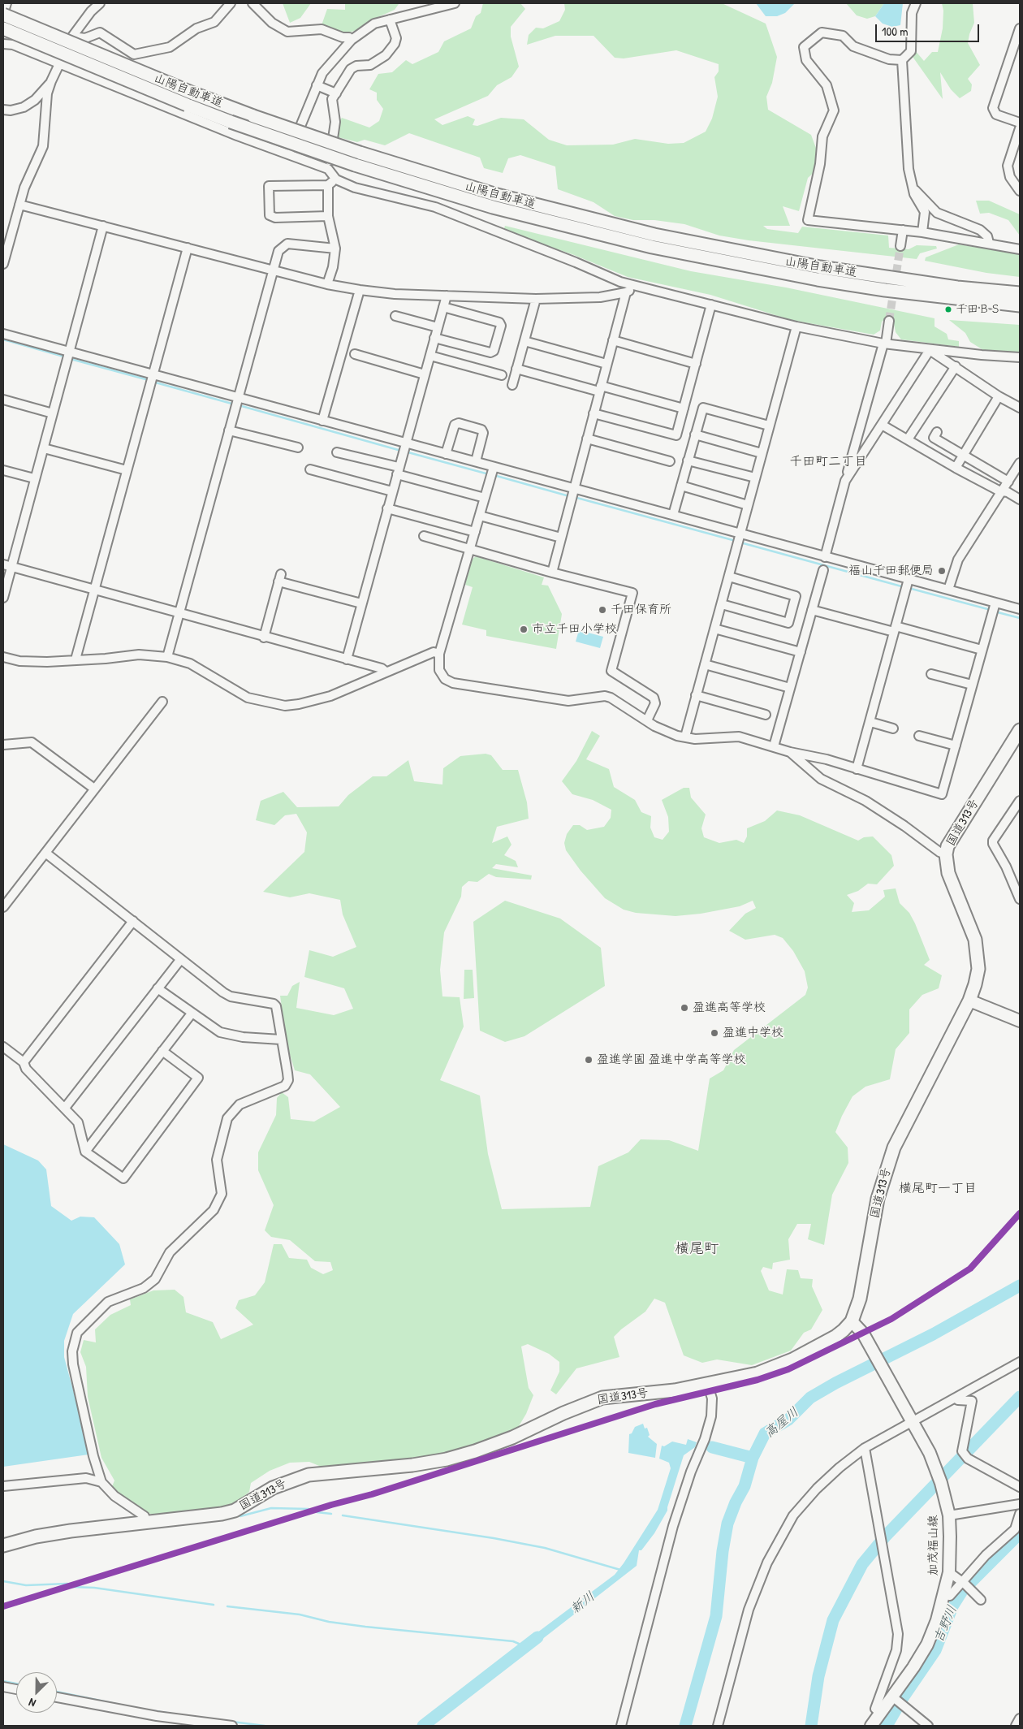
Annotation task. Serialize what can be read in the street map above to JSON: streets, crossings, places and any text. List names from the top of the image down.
{
  "streets": {
    "highway": ["山陽自動車道", "国道313号"],
    "main road": ["加茂福山線"]
  },
  "crossings": [
    ["国道313号", "加茂福山線"]
  ],
  "districts": ["千田町二丁目", "横尾町一丁目", "横尾町"],
  "water": ["高屋川", "新川", "吉野川"],
  "places": [
    "千田ＢＳ",
    "福山千田郵便局",
    "千田保育所",
    "市立千田小学校",
    "盈進高等学校",
    "盈進中学校",
    "盈進学園 盈進中学高等学校"
  ],
  "scale_bar": "100 m",
  "north": "bottom left"
}
